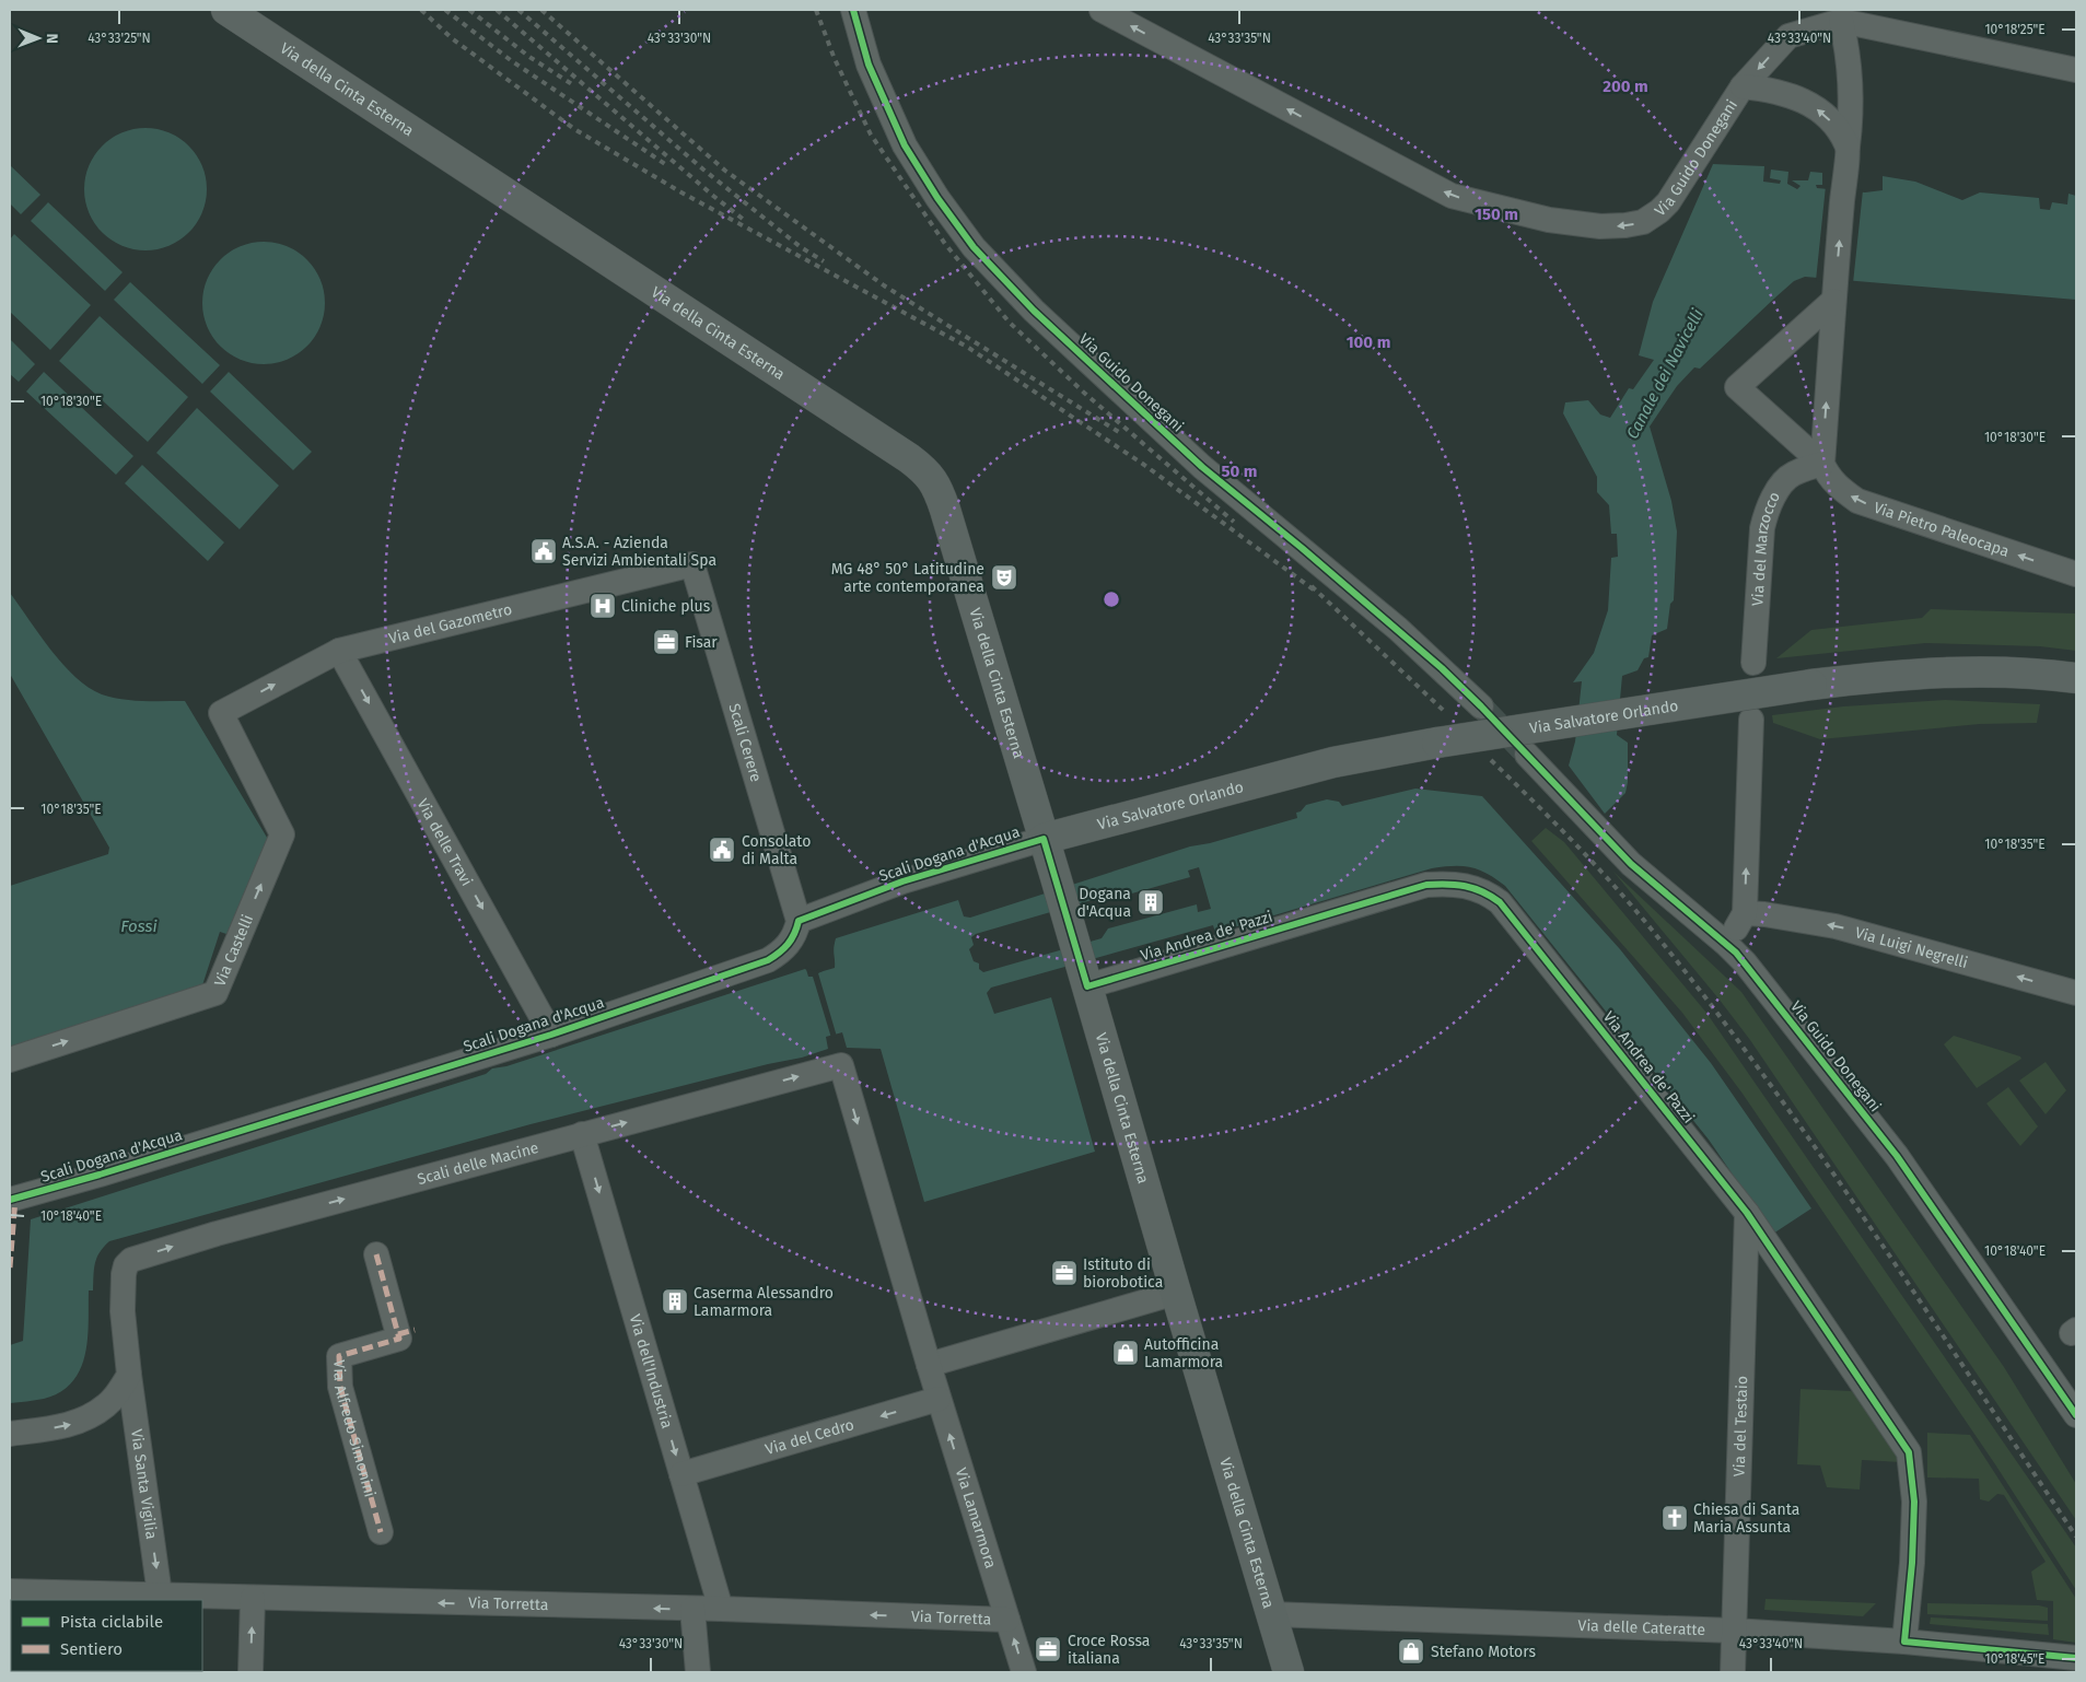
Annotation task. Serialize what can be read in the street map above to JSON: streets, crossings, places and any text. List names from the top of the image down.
{
  "streets": {
    "main road": ["Via della Cinta Esterna", "Via Salvatore Orlando"],
    "street": [
      "Via Guido Donegani",
      "Via Pietro Paleocapa",
      "Via del Marzocco",
      "Via del Gazometro",
      "Scali Cerere",
      "Via delle Travi",
      "Scali Dogana d'Acqua",
      "Via Andrea de' Pazzi",
      "Via Luigi Negrelli",
      "Via Castelli",
      "Scali delle Macine",
      "Via dell'Industria",
      "Via del Testaio",
      "Via Alfredo Simonini",
      "Via del Cedro",
      "Via Santa Vigilia",
      "Via Lamarmora",
      "Via Torretta",
      "Via delle Cateratte"
    ]
  },
  "crossings": [
    ["Via della Cinta Esterna", "Via Salvatore Orlando"],
    ["Via della Cinta Esterna", "Scali Dogana d'Acqua"],
    ["Via della Cinta Esterna", "Via Andrea de' Pazzi"],
    ["Via della Cinta Esterna", "Via delle Cateratte"],
    ["Via Pietro Paleocapa", "Via del Marzocco"],
    ["Via del Gazometro", "Scali Cerere"],
    ["Via del Gazometro", "Via delle Travi"],
    ["Via del Gazometro", "Via Castelli"],
    ["Via Salvatore Orlando", "Scali Dogana d'Acqua"],
    ["Scali Cerere", "Scali Dogana d'Acqua"],
    ["Via delle Travi", "Scali Dogana d'Acqua"],
    ["Via Andrea de' Pazzi", "Via del Testaio"],
    ["Via Andrea de' Pazzi", "Via delle Cateratte"],
    ["Scali delle Macine", "Via dell'Industria"],
    ["Scali delle Macine", "Via Santa Vigilia"],
    ["Scali delle Macine", "Via Lamarmora"],
    ["Via dell'Industria", "Via del Cedro"],
    ["Via dell'Industria", "Via Torretta"],
    ["Via del Testaio", "Via delle Cateratte"],
    ["Via del Cedro", "Via Lamarmora"],
    ["Via Santa Vigilia", "Via Torretta"],
    ["Via Lamarmora", "Via Torretta"]
  ],
  "one_way": [
    "Via Pietro Paleocapa",
    "Via delle Travi",
    "Via Luigi Negrelli",
    "Scali delle Macine",
    "Via dell'Industria",
    "Via del Cedro",
    "Via Santa Vigilia",
    "Via Torretta"
  ],
  "water": ["Canale dei Navicelli", "Fossi"],
  "places": {
    "public building": ["A.S.A. - Azienda Servizi Ambientali Spa", "Consolato di Malta"],
    "theatre": ["MG 48° 50° Latitudine arte contemporanea"],
    "hospital": ["Cliniche plus"],
    "office": ["Fisar", "Istituto di biorobotica", "Croce Rossa italiana"],
    "building": ["Dogana d'Acqua", "Caserma Alessandro Lamarmora"],
    "shop": ["Autofficina Lamarmora", "Stefano Motors"],
    "church": ["Chiesa di Santa Maria Assunta"]
  },
  "legend": ["Pista ciclabile", "Sentiero"],
  "north": "right",
  "coordinates": [
    "10°18'25\"E",
    "43°33'25\"N",
    "43°33'30\"N",
    "43°33'35\"N",
    "43°33'40\"N",
    "10°18'30\"E",
    "10°18'35\"E",
    "10°18'40\"E",
    "10°18'45\"E"
  ],
  "rings": [
    "200 m",
    "150 m",
    "100 m",
    "50 m"
  ]
}
